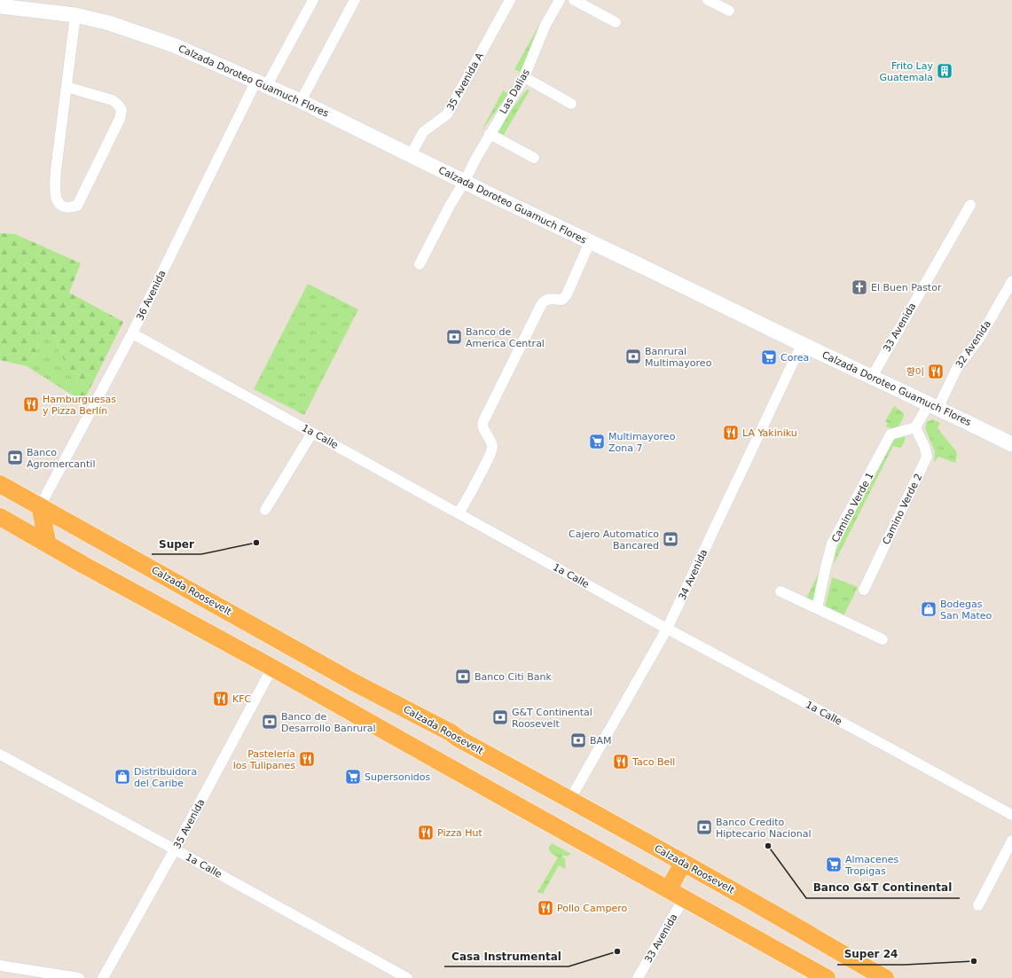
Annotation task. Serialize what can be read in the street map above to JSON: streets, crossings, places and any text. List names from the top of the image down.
{
  "streets": {
    "highway": ["Calzada Roosevelt"],
    "main road": ["Calzada Doroteo Guamuch Flores"],
    "street": [
      "35 Avenida A",
      "Las Dalias",
      "36 Avenida",
      "33 Avenida",
      "32 Avenida",
      "1a Calle",
      "Camino Verde 1",
      "Camino Verde 2",
      "34 Avenida",
      "35 Avenida"
    ]
  },
  "crossings": [
    ["Calzada Doroteo Guamuch Flores", "35 Avenida A"],
    ["Calzada Doroteo Guamuch Flores", "Las Dalias"],
    ["Calzada Doroteo Guamuch Flores", "36 Avenida"],
    ["Calzada Doroteo Guamuch Flores", "33 Avenida"],
    ["Calzada Doroteo Guamuch Flores", "32 Avenida"],
    ["Calzada Doroteo Guamuch Flores", "34 Avenida"],
    ["36 Avenida", "1a Calle"],
    ["36 Avenida", "Calzada Roosevelt"],
    ["32 Avenida", "Camino Verde 1"],
    ["32 Avenida", "Camino Verde 2"],
    ["1a Calle", "34 Avenida"],
    ["1a Calle", "35 Avenida"],
    ["Camino Verde 1", "Camino Verde 2"],
    ["34 Avenida", "Calzada Roosevelt"]
  ],
  "places": {
    "building": ["Frito Lay Guatemala"],
    "church": ["El Buen Pastor"],
    "bank": [
      "Banco de America Central",
      "Banrural Multimayoreo",
      "Banco Agromercantil",
      "Cajero Automatico Bancared",
      "Banco Citi Bank",
      "G&T Continental Roosevelt",
      "Banco de Desarrollo Banrural",
      "BAM",
      "Banco Credito Hiptecario Nacional"
    ],
    "supermarket": [
      "Corea",
      "Multimayoreo Zona 7",
      "Supersonidos",
      "Almacenes Tropigas"
    ],
    "restaurant": [
      "향이",
      "Hamburguesas y Pizza Berlín",
      "LA Yakiniku",
      "KFC",
      "Pastelería los Tulipanes",
      "Taco Bell",
      "Pizza Hut",
      "Pollo Campero"
    ],
    "other": [
      "Super",
      "Banco G&T Continental",
      "Casa Instrumental",
      "Super 24"
    ],
    "shop": ["Bodegas San Mateo", "Distribuidora del Caribe"]
  }
}
